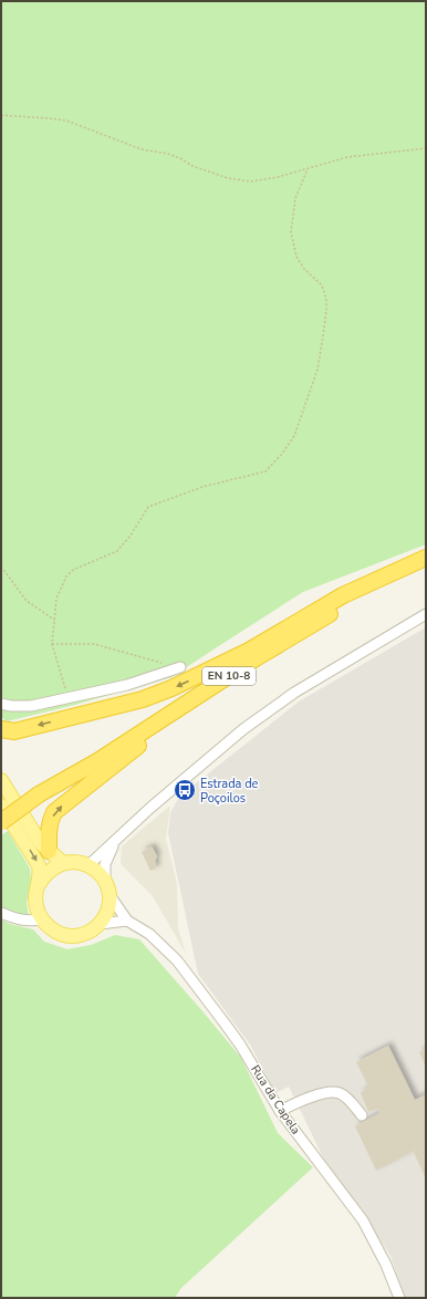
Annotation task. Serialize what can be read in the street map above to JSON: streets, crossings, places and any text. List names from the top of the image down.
{
  "streets": {
    "highway": ["EN 10-8"],
    "street": ["Rua da Capela"]
  },
  "places": {
    "bus stop": ["Estrada de Poçoilos"]
  }
}
